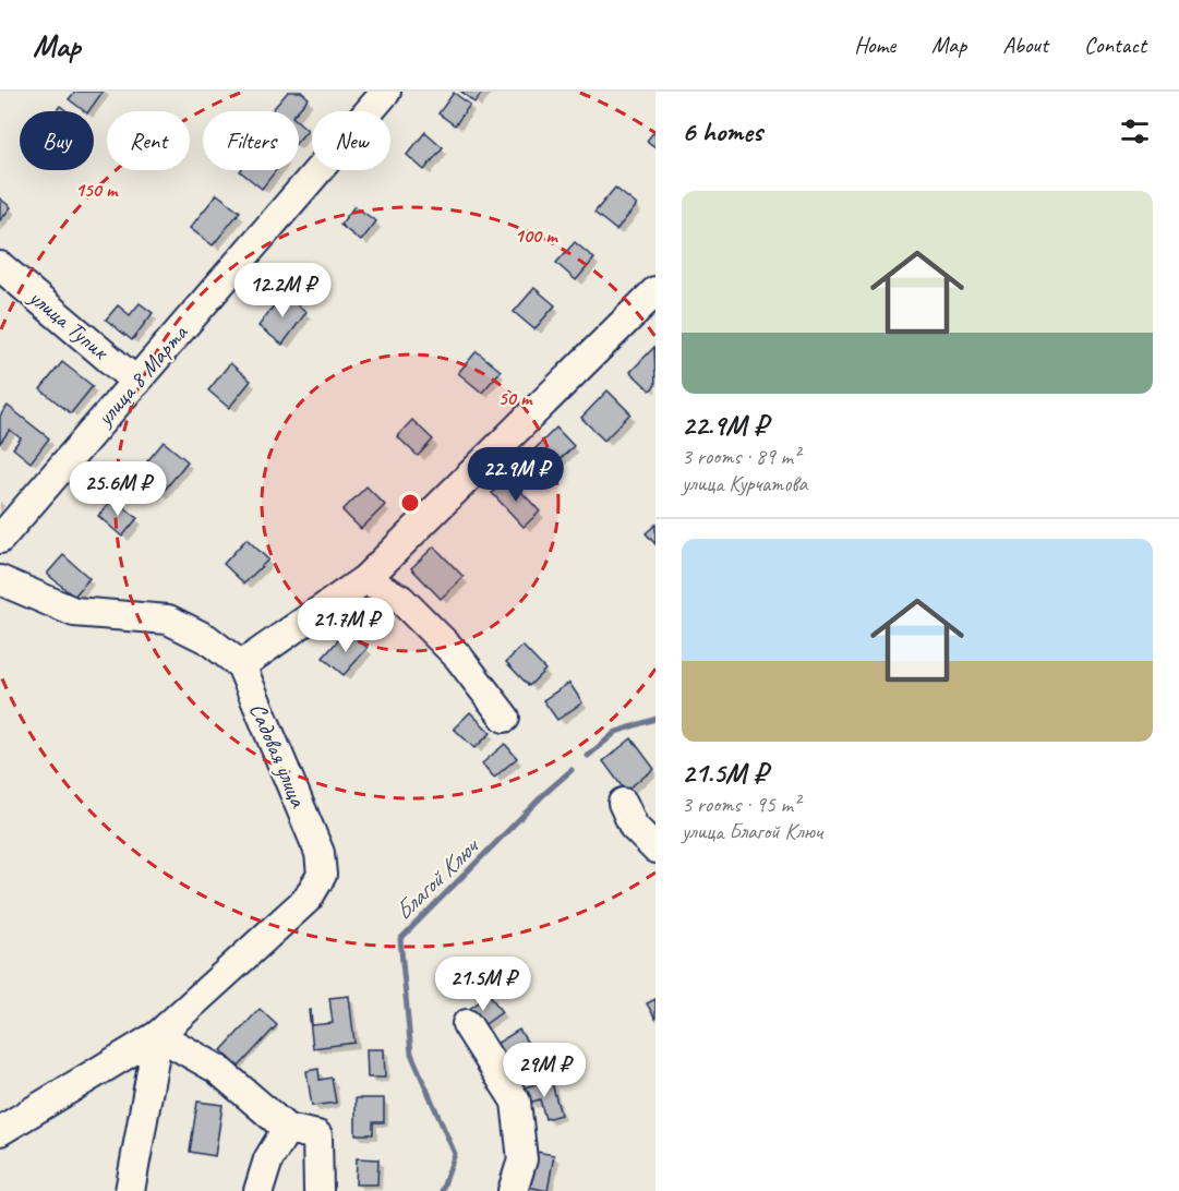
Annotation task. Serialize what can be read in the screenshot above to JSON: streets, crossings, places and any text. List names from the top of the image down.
{
  "streets": {
    "street": ["улица Тупик", "улица 8 Марта", "Садовая улица"]
  },
  "crossings": [
    ["улица Тупик", "улица 8 Марта"]
  ],
  "water": ["Благой Ключ"],
  "page": {
    "header": "Map",
    "nav": [
      "Home",
      "Map",
      "About",
      "Contact"
    ],
    "heading": "6 homes",
    "chip": [
      "Buy",
      "Rent",
      "Filters",
      "New"
    ],
    "list": [
      {
        "name": "22.9M ₽",
        "note": "3 rooms · 89 m² · улица Курчатова"
      },
      {
        "name": "21.5M ₽",
        "note": "3 rooms · 95 m² · улица Благой Ключ"
      }
    ],
    "price": [
      "12.2M ₽",
      "22.9M ₽",
      "25.6M ₽",
      "21.7M ₽",
      "21.5M ₽",
      "29M ₽"
    ]
  },
  "rings": ["150 m", "100 m", "50 m"]
}
